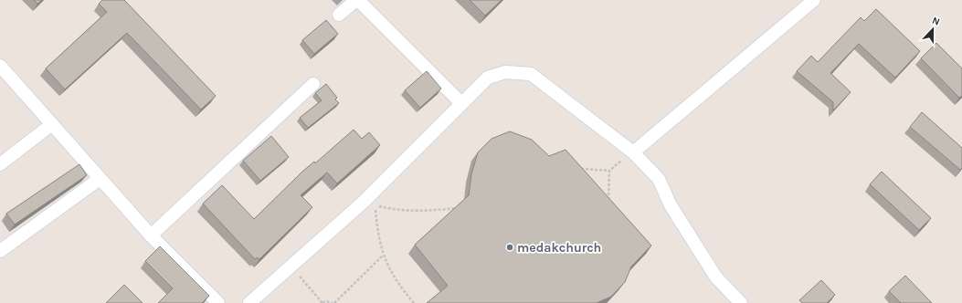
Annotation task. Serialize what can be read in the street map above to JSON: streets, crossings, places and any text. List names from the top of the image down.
{
  "places": ["medakchurch"],
  "north": "top"
}
